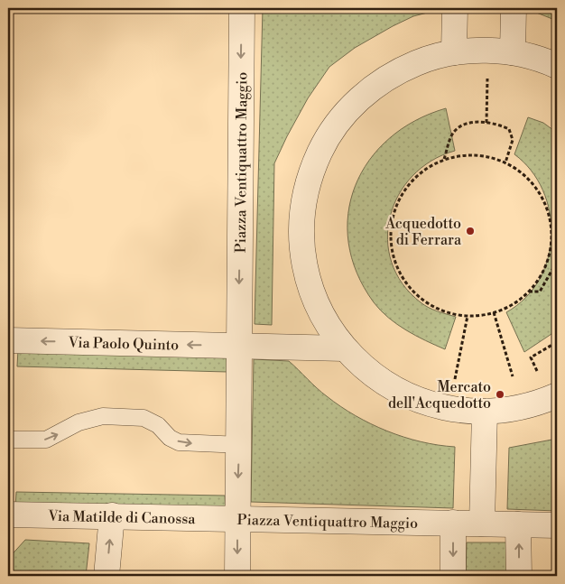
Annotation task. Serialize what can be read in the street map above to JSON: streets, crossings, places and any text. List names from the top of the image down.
{
  "streets": {
    "street": ["Piazza Ventiquattro Maggio", "Via Paolo Quinto", "Via Matilde di Canossa"]
  },
  "crossings": [
    ["Piazza Ventiquattro Maggio", "Via Paolo Quinto"],
    ["Piazza Ventiquattro Maggio", "Via Matilde di Canossa"]
  ],
  "one_way": ["Piazza Ventiquattro Maggio", "Via Paolo Quinto"],
  "places": ["Acquedotto di Ferrara", "Mercato dell'Acquedotto"]
}
